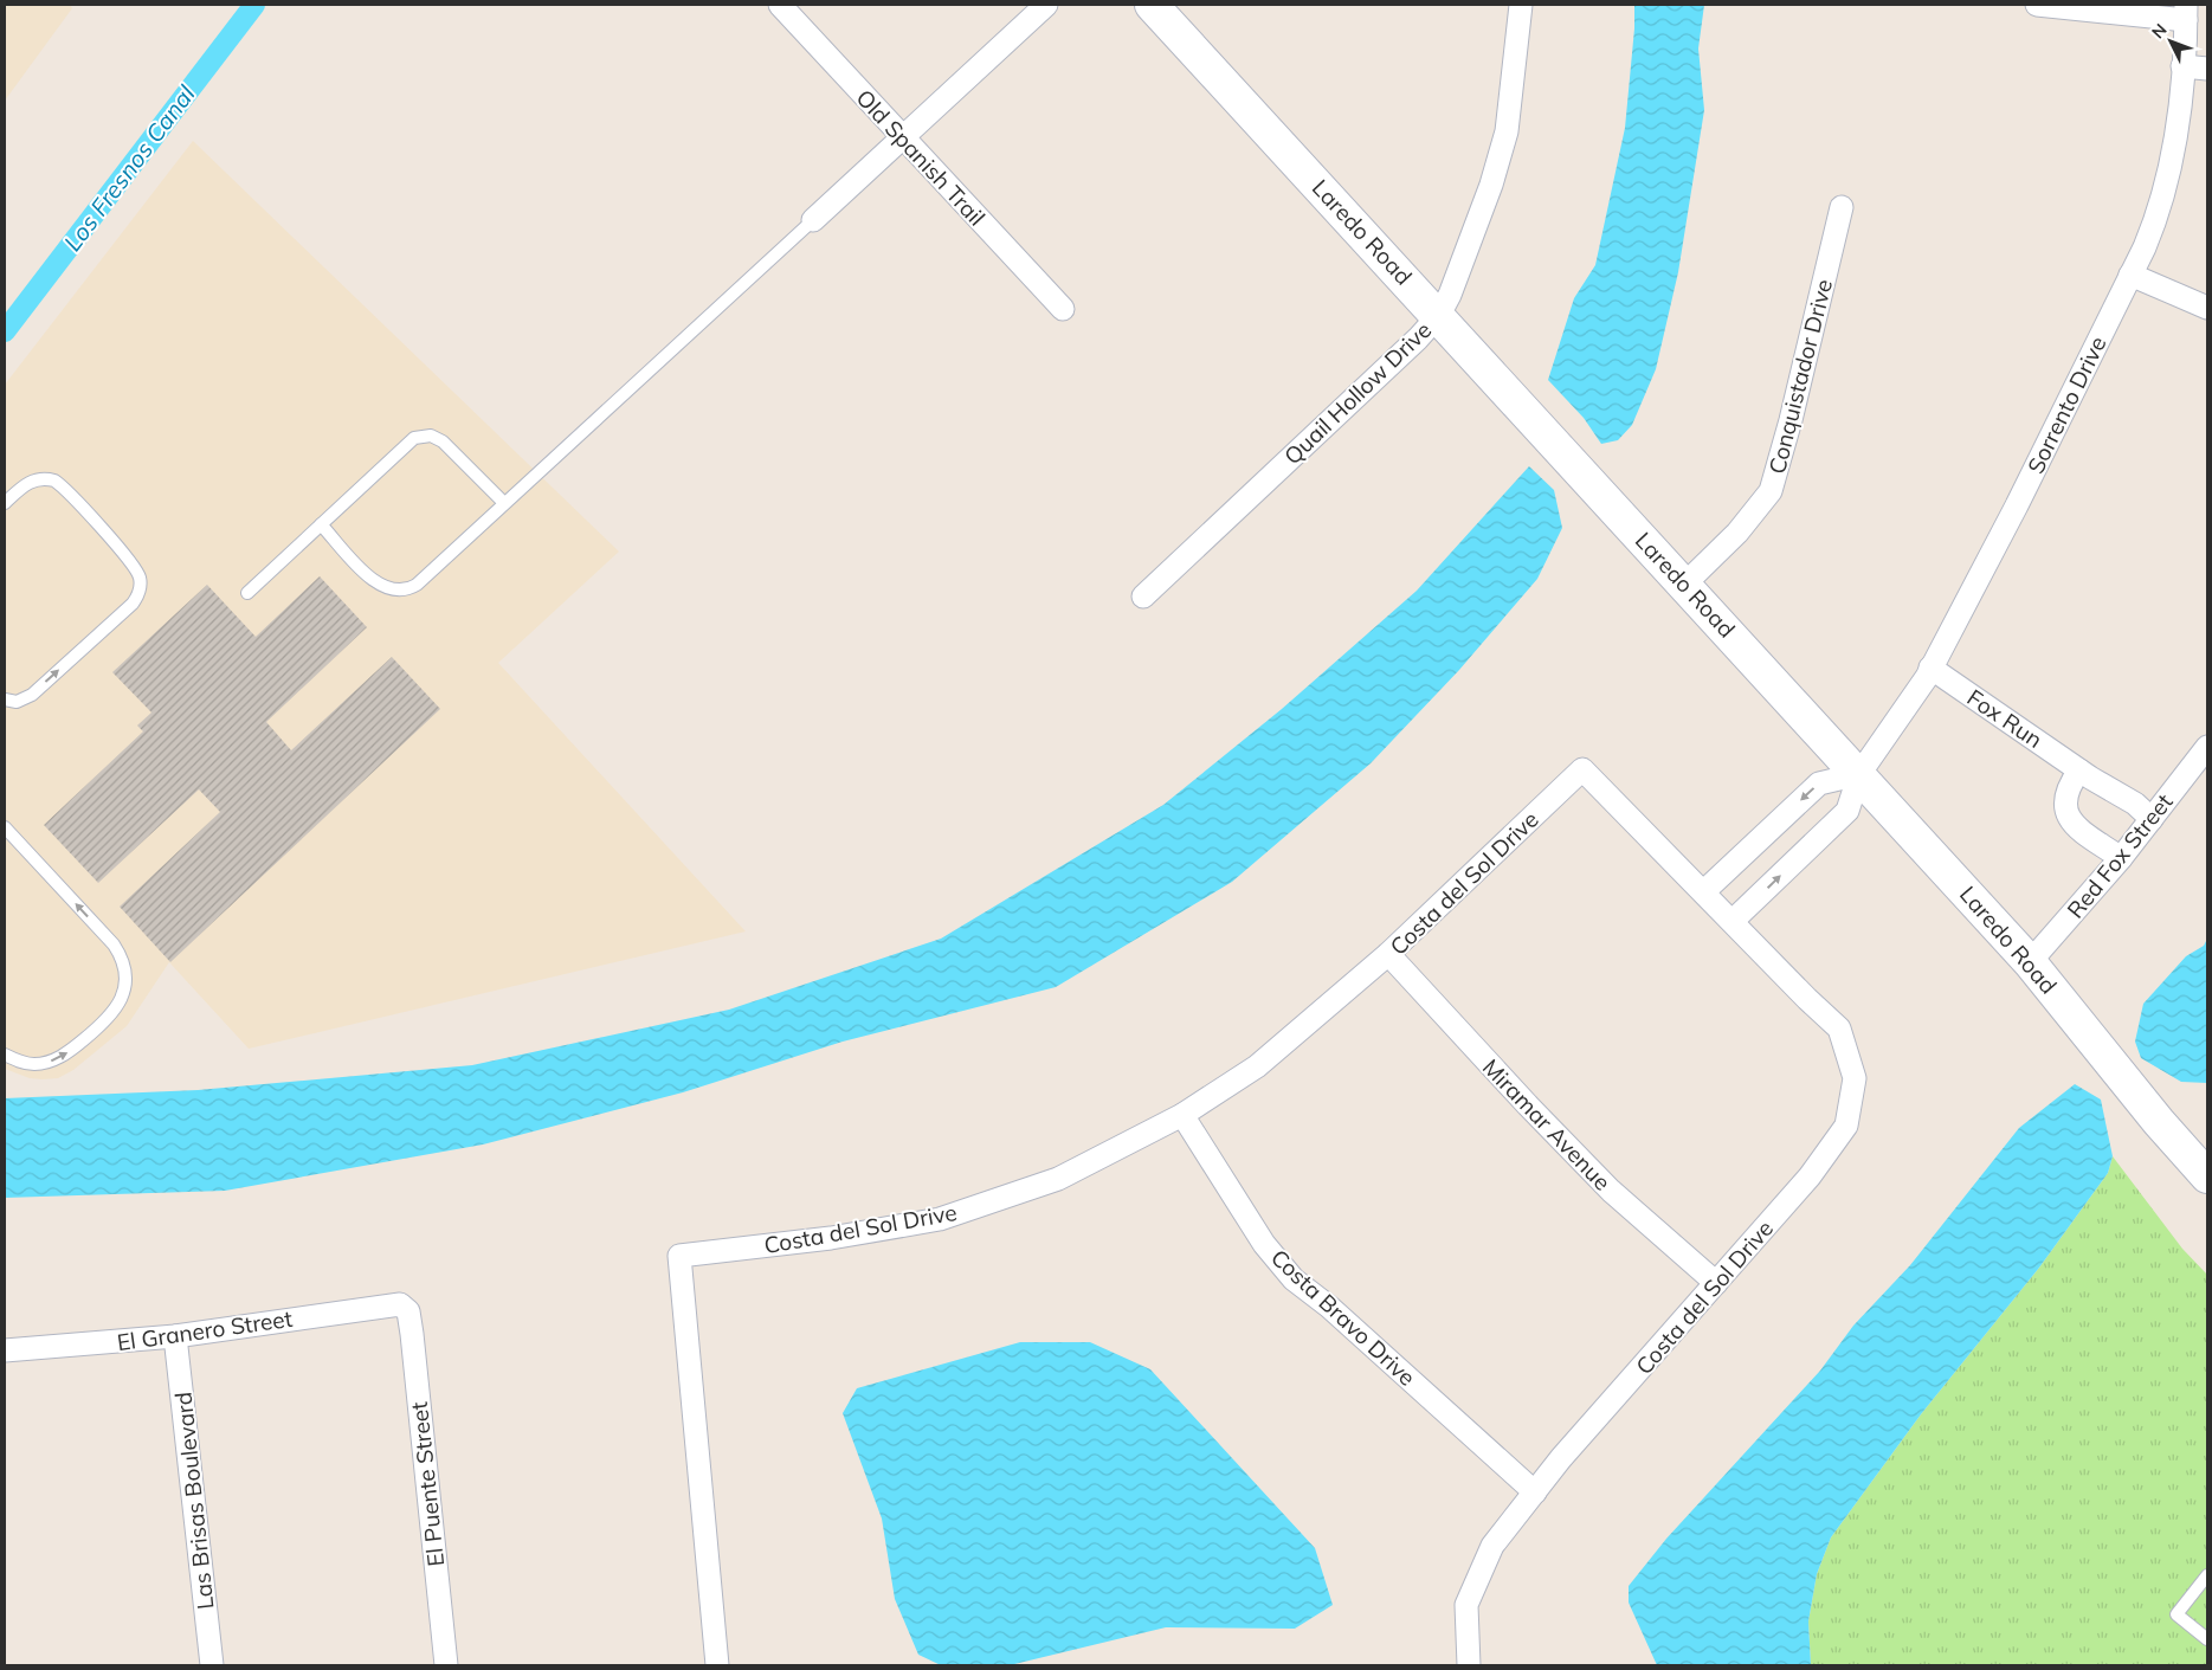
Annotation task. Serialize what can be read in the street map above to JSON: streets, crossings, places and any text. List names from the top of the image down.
{
  "streets": {
    "street": [
      "Old Spanish Trail",
      "Laredo Road",
      "Conquistador Drive",
      "Quail Hollow Drive",
      "Sorrento Drive",
      "Fox Run",
      "Red Fox Street",
      "Costa del Sol Drive",
      "Miramar Avenue",
      "Costa Bravo Drive",
      "El Granero Street",
      "El Puente Street",
      "Las Brisas Boulevard"
    ]
  },
  "crossings": [
    ["Laredo Road", "Conquistador Drive"],
    ["Laredo Road", "Quail Hollow Drive"],
    ["Laredo Road", "Sorrento Drive"],
    ["Laredo Road", "Red Fox Street"],
    ["Sorrento Drive", "Fox Run"],
    ["Sorrento Drive", "Costa del Sol Drive"],
    ["Fox Run", "Red Fox Street"],
    ["Costa del Sol Drive", "Miramar Avenue"],
    ["Costa del Sol Drive", "Costa Bravo Drive"],
    ["El Granero Street", "El Puente Street"],
    ["El Granero Street", "Las Brisas Boulevard"]
  ],
  "water": ["Los Fresnos Canal"],
  "north": "top left"
}
